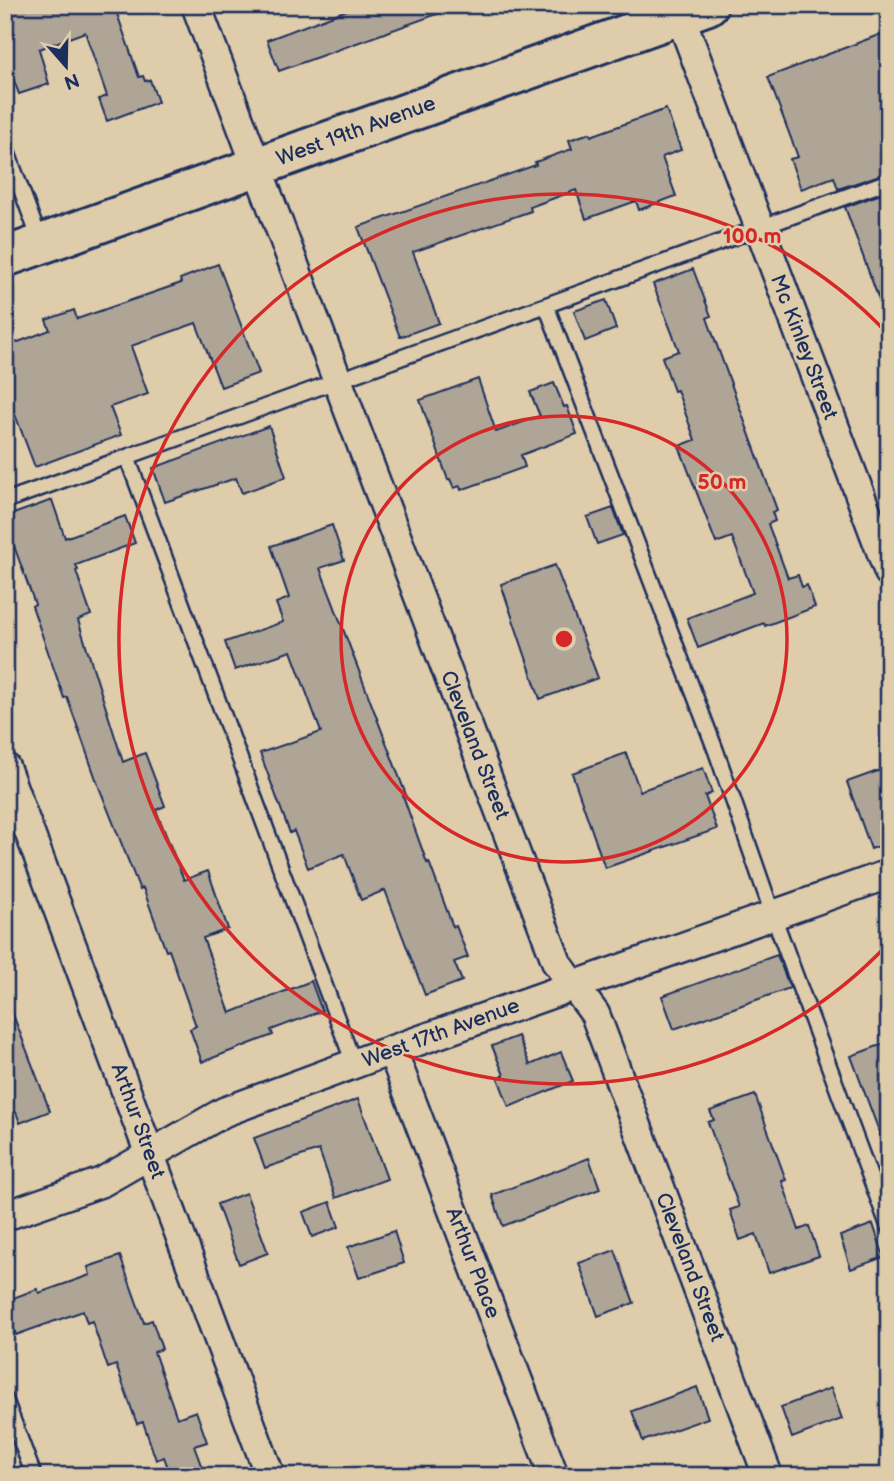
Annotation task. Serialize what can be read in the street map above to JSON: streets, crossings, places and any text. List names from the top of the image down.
{
  "streets": {
    "street": [
      "West 19th Avenue",
      "Mc Kinley Street",
      "Cleveland Street",
      "West 17th Avenue",
      "Arthur Street",
      "Arthur Place"
    ]
  },
  "crossings": [
    ["West 19th Avenue", "Mc Kinley Street"],
    ["West 19th Avenue", "Cleveland Street"],
    ["Cleveland Street", "West 17th Avenue"],
    ["West 17th Avenue", "Arthur Street"],
    ["West 17th Avenue", "Arthur Place"]
  ],
  "north": "bottom",
  "rings": ["100 m", "50 m"]
}
